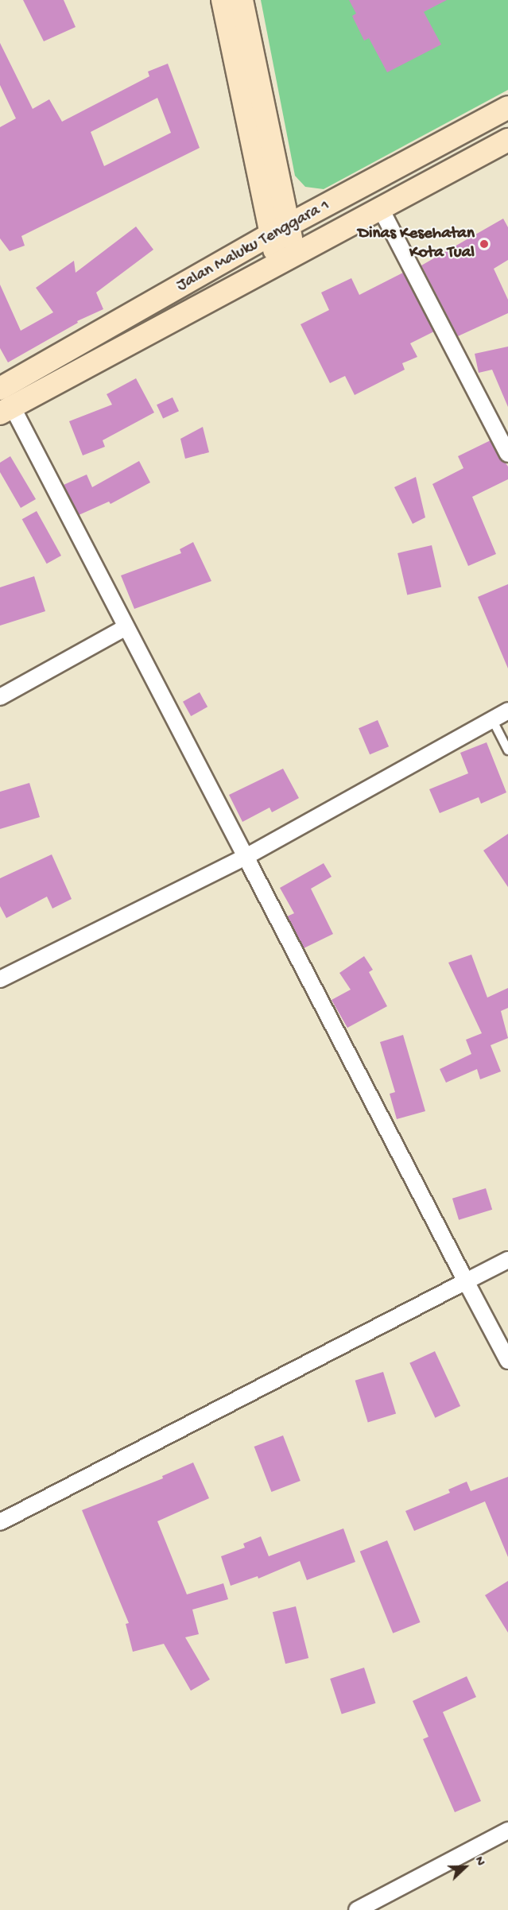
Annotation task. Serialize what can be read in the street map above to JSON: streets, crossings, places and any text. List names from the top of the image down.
{
  "streets": {
    "main road": ["Jalan Maluku Tenggara 1"]
  },
  "places": ["Dinas Kesehatan Kota Tual"],
  "north": "right"
}
